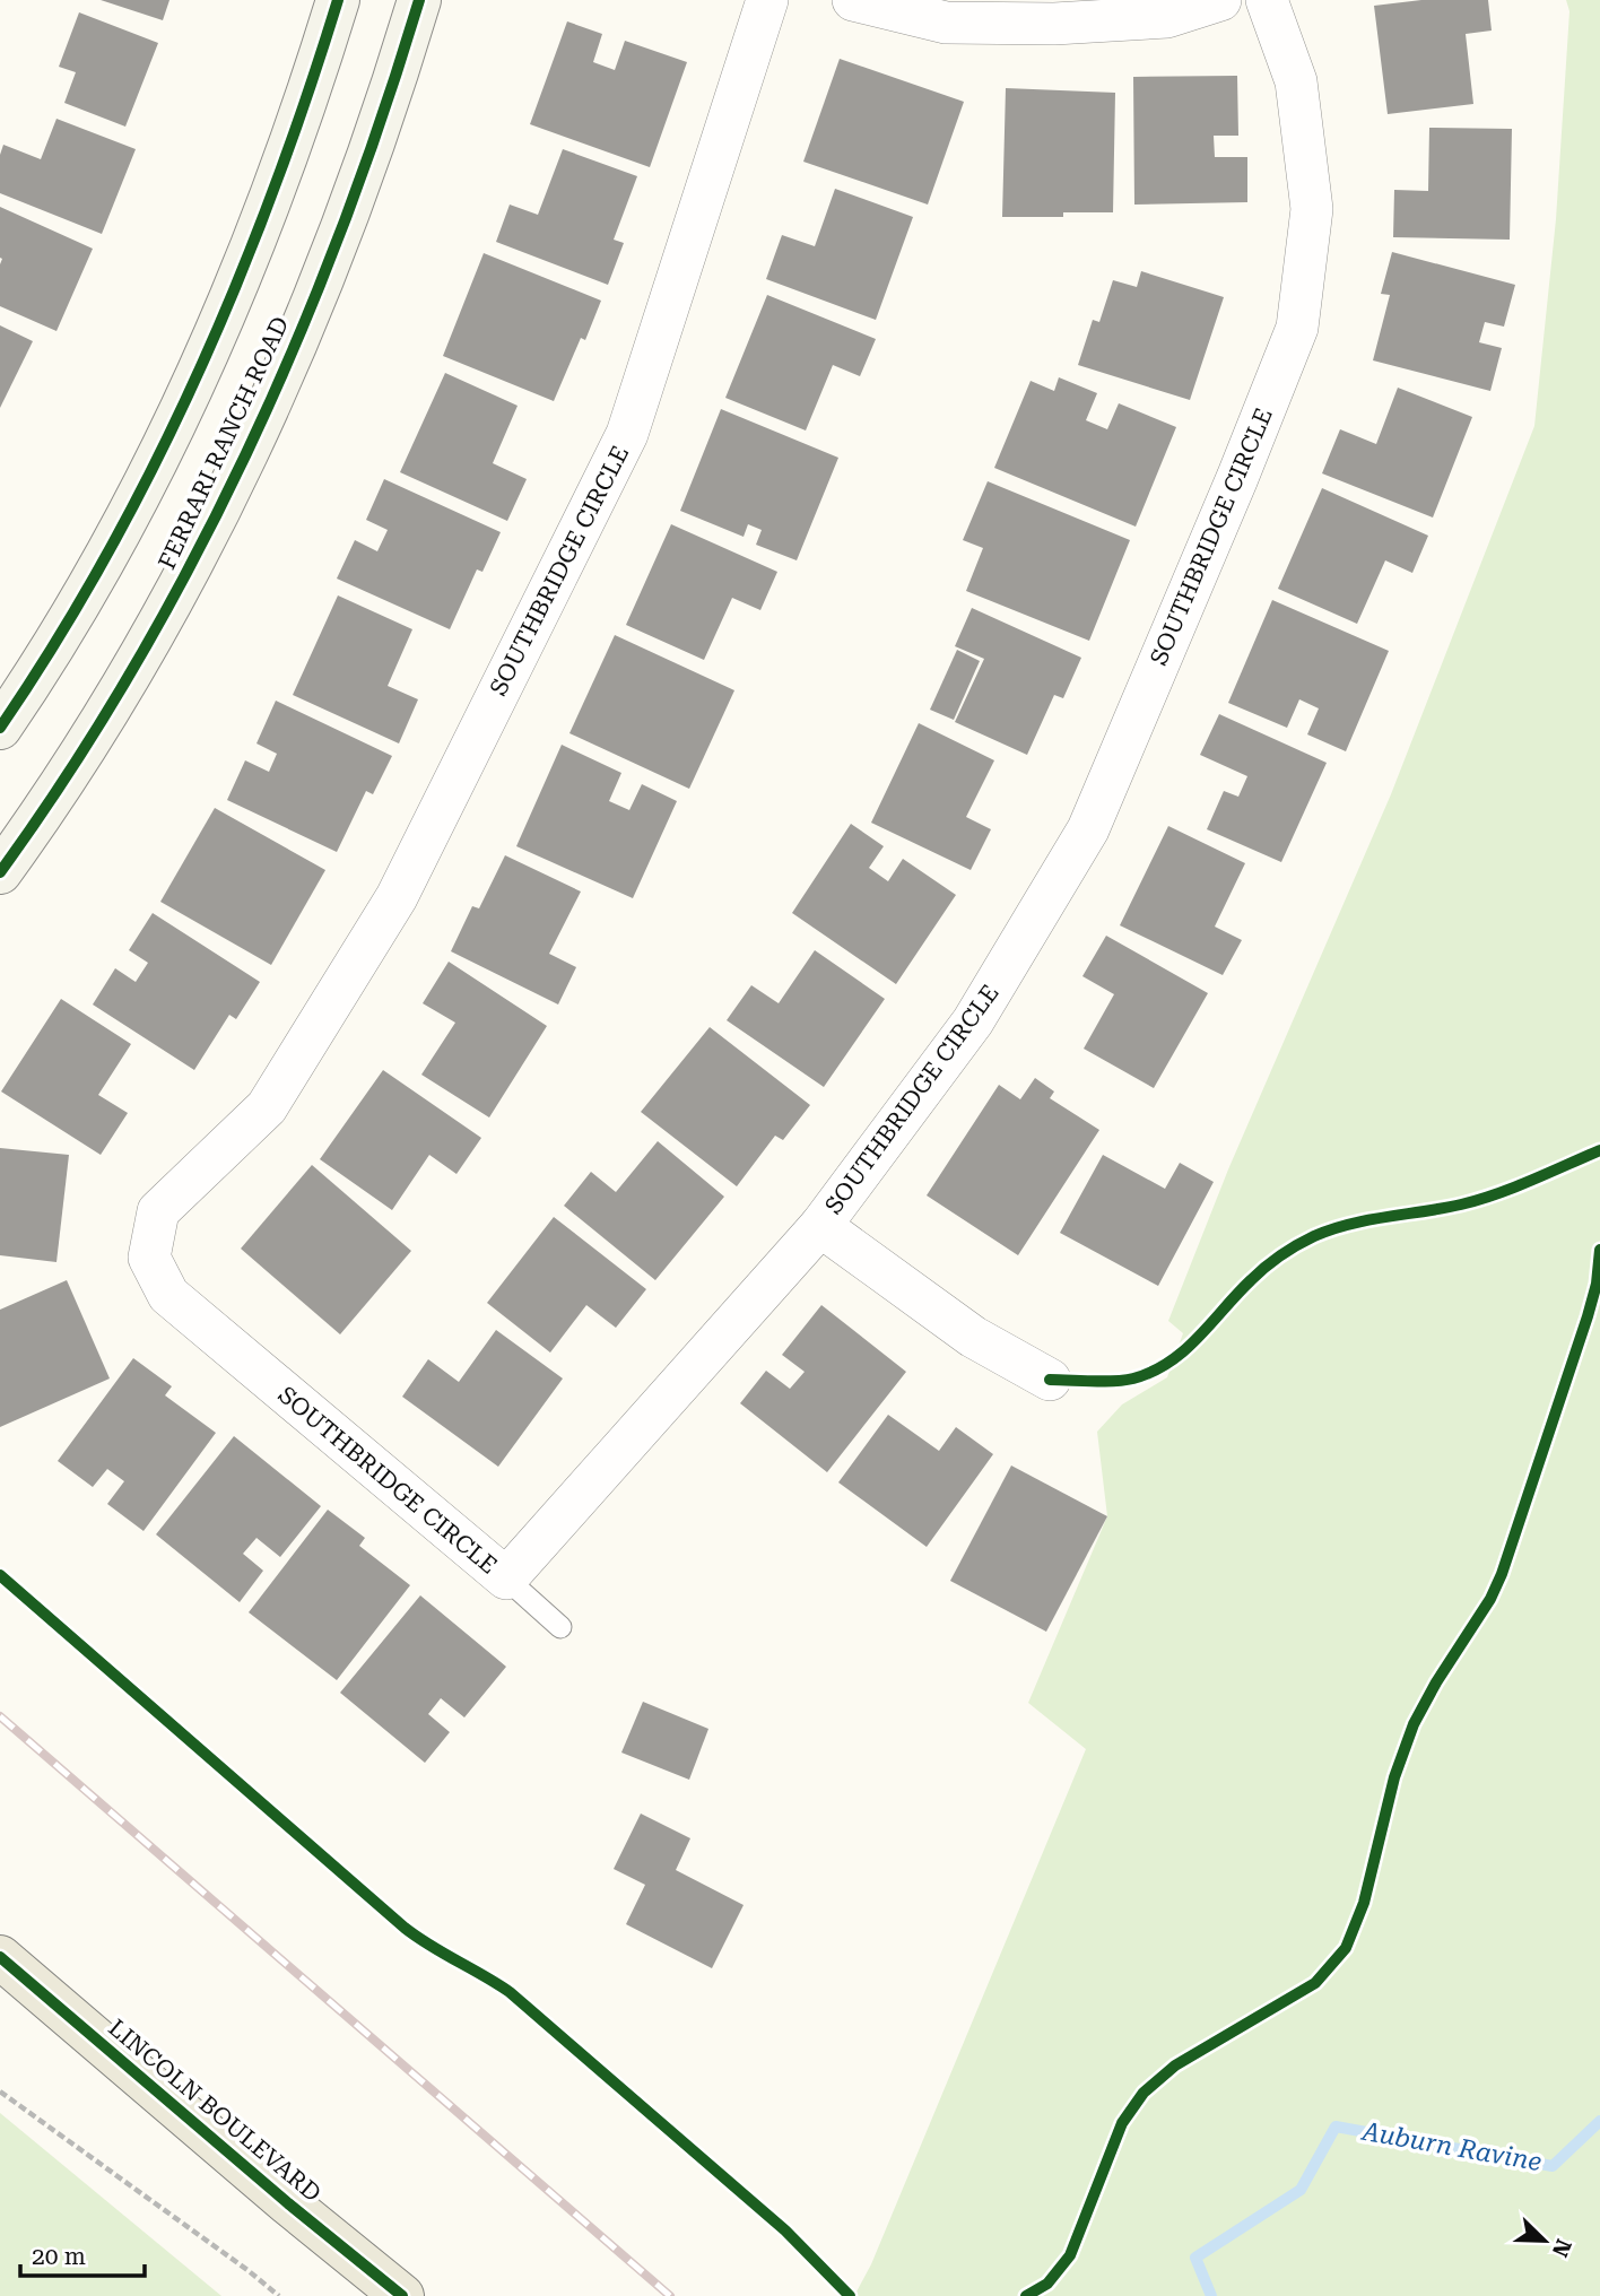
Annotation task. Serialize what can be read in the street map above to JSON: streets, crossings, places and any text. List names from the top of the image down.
{
  "streets": {
    "main road": ["FERRARI RANCH ROAD", "LINCOLN BOULEVARD"],
    "street": ["SOUTHBRIDGE CIRCLE"]
  },
  "water": ["Auburn Ravine"],
  "scale_bar": "20 m",
  "north": "bottom right"
}
